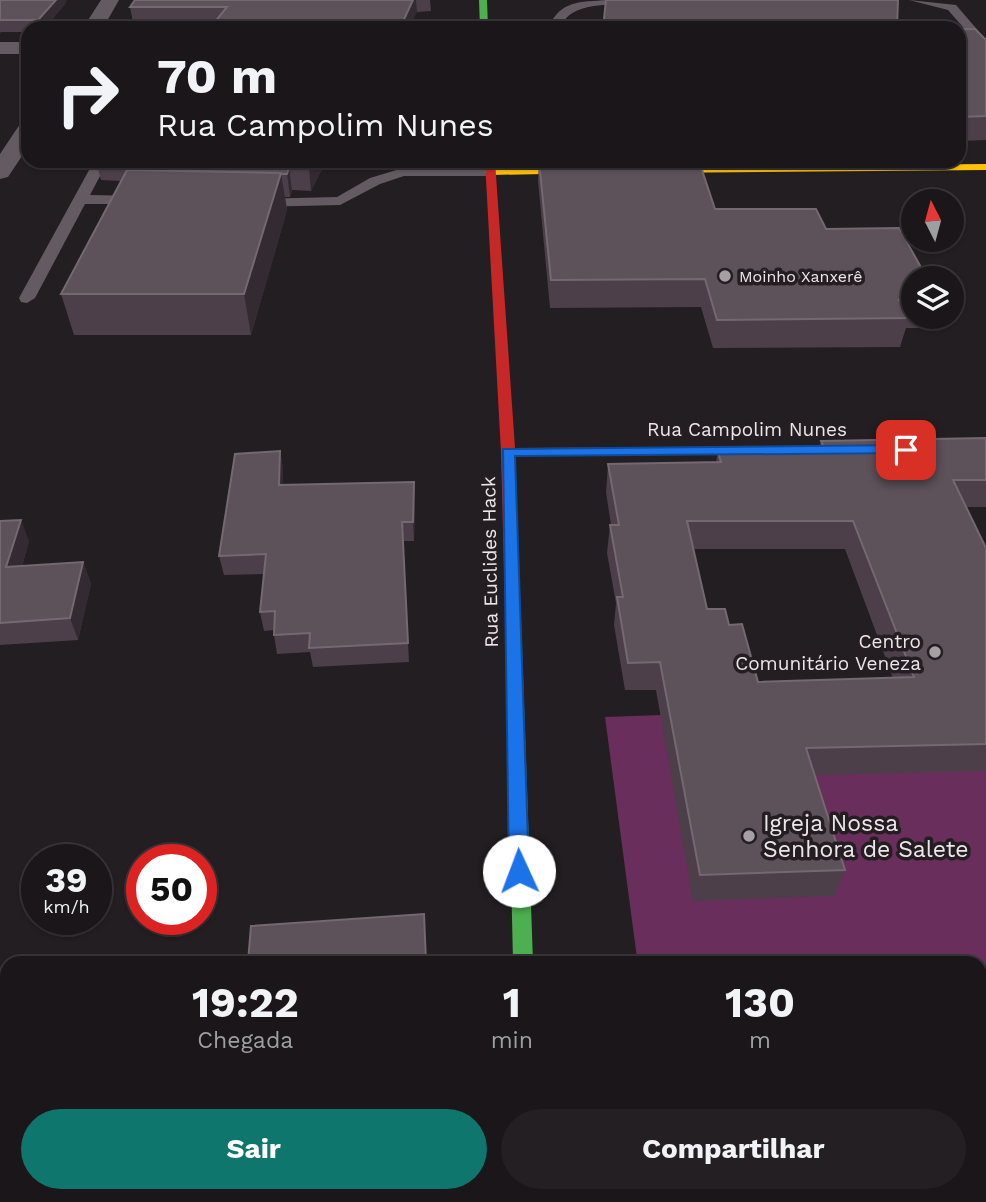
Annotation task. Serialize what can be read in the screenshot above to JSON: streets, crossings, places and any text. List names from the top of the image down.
{
  "streets": {
    "main road": ["Rua Campolim Nunes", "Rua Euclides Hack"]
  },
  "crossings": [
    ["Rua Campolim Nunes", "Rua Euclides Hack"]
  ],
  "places": ["Moinho Xanxerê", "Centro Comunitário Veneza", "Igreja Nossa Senhora de Salete"],
  "north": "top",
  "page": {
    "turn": ["70 m", "Rua Campolim Nunes"],
    "speed": "39 km/h",
    "limit": "50",
    "eta": [
      "19:22",
      "Chegada",
      "1",
      "min",
      "130",
      "m"
    ],
    "buttons": ["Sair", "Compartilhar"]
  }
}
